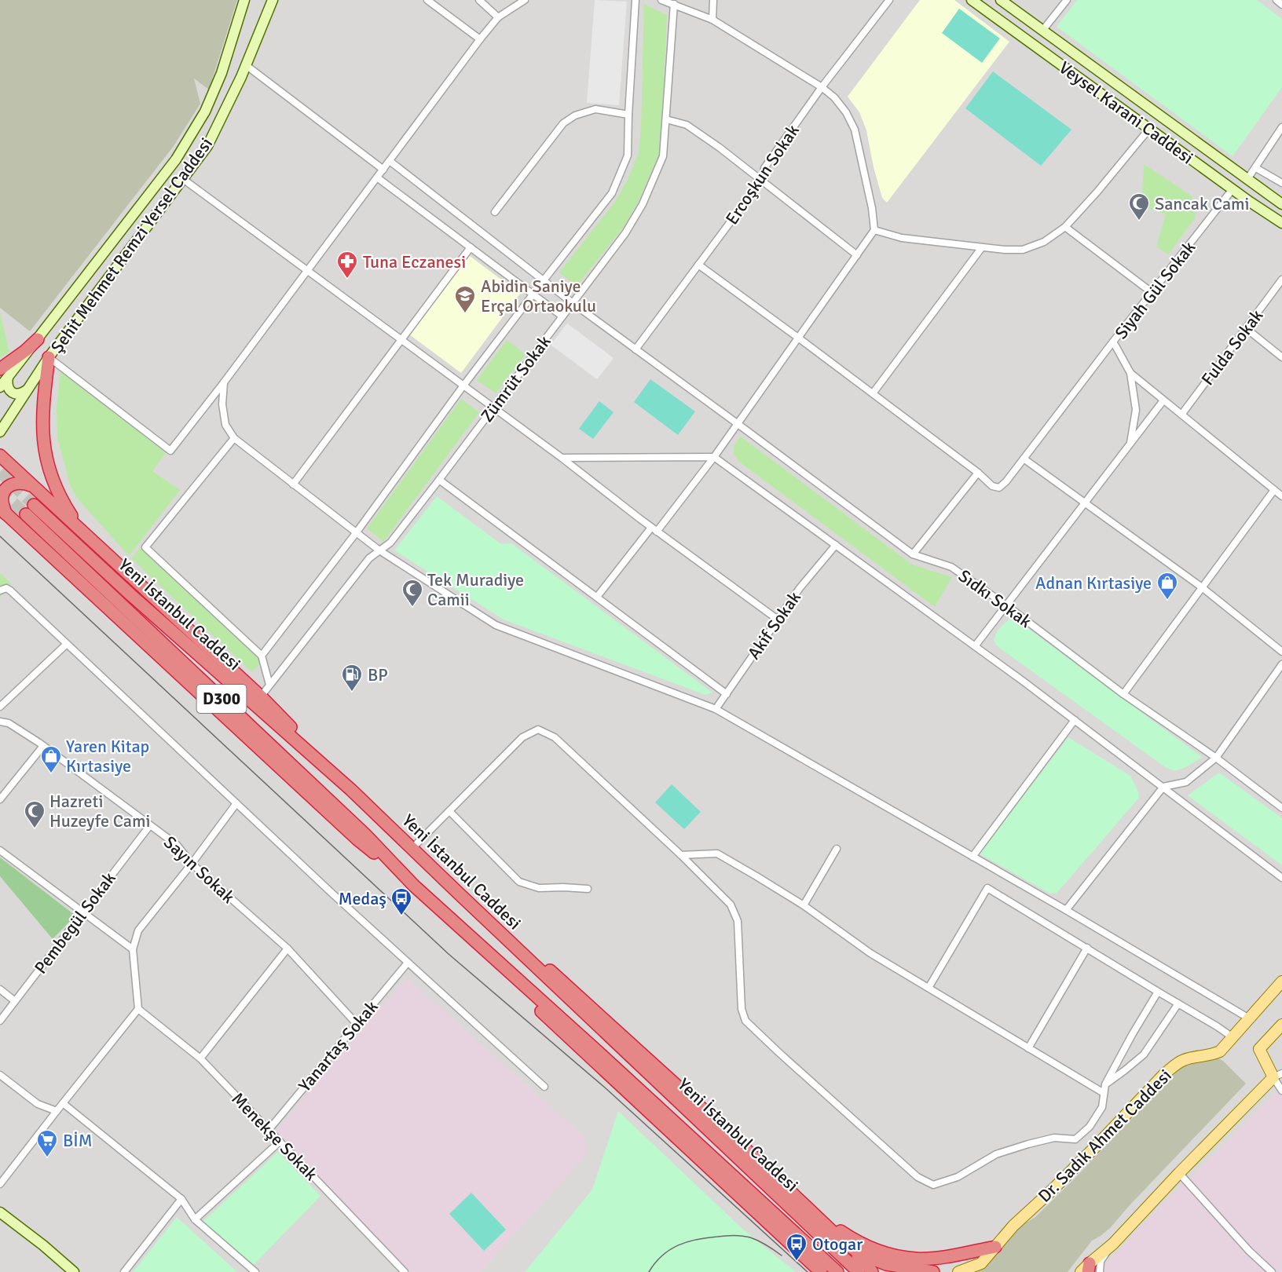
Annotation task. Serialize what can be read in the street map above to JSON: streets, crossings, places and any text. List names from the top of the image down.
{
  "streets": {
    "highway": ["Yeni İstanbul Caddesi", "D300"],
    "main road": ["Veysel Karani Caddesi", "Şehit Mehmet Remzi Yersel Caddesi", "Dr. Sadık Ahmet Caddesi"],
    "street": [
      "Ercoşkun Sokak",
      "Siyah Gül Sokak",
      "Fulda Sokak",
      "Zümrüt Sokak",
      "Sıdkı Sokak",
      "Akif Sokak",
      "Sayın Sokak",
      "Pembegül Sokak",
      "Yanartaş Sokak",
      "Menekşe Sokak"
    ]
  },
  "crossings": [
    ["Veysel Karani Caddesi", "Siyah Gül Sokak"],
    ["Ercoşkun Sokak", "Sıdkı Sokak"],
    ["Siyah Gül Sokak", "Fulda Sokak"],
    ["Zümrüt Sokak", "Sıdkı Sokak"],
    ["Sayın Sokak", "Pembegül Sokak"],
    ["Sayın Sokak", "Yanartaş Sokak"],
    ["Yanartaş Sokak", "Menekşe Sokak"]
  ],
  "places": {
    "mosque": ["Sancak Cami", "Tek Muradiye Camii", "Hazreti Huzeyfe Cami"],
    "pharmacy": ["Tuna Eczanesi"],
    "school or university": ["Abidin Saniye Erçal Ortaokulu"],
    "shop": ["Adnan Kırtasiye", "Yaren Kitap Kırtasiye"],
    "fuel station": ["BP"],
    "bus stop": ["Medaş", "Otogar"],
    "supermarket": ["BİM"]
  }
}
